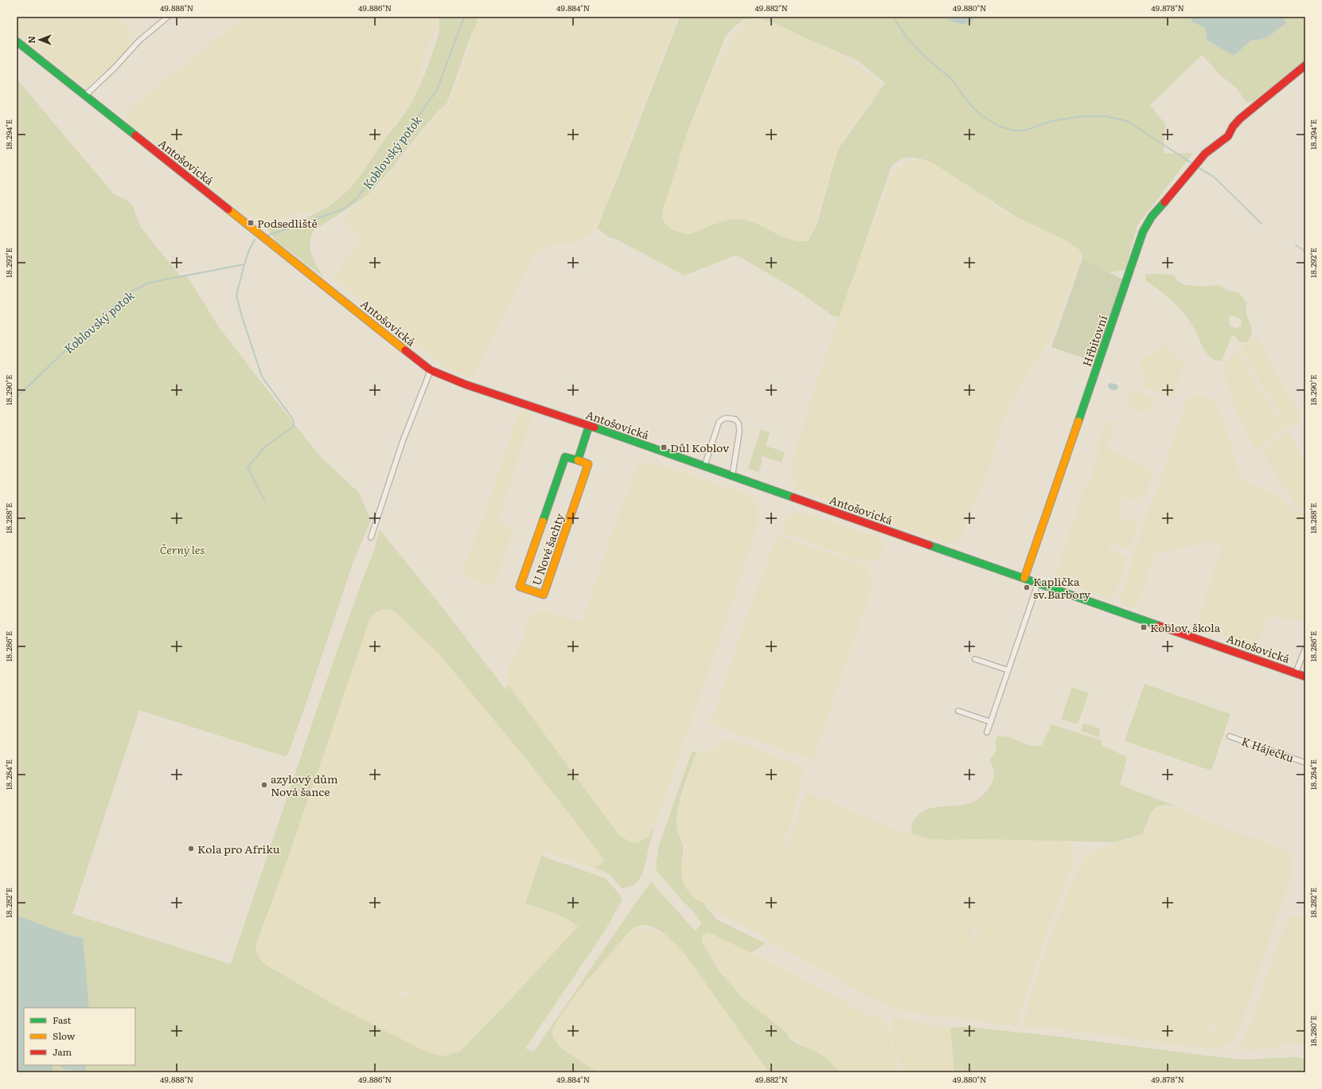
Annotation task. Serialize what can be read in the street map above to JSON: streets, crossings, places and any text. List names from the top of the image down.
{
  "streets": {
    "street": [
      "Antošovická",
      "Hřbitovní",
      "U Nové šachty",
      "K Háječku"
    ]
  },
  "crossings": [
    ["Antošovická", "Hřbitovní"]
  ],
  "water": ["Koblovský potok"],
  "parks": ["Černý les"],
  "places": {
    "transit": ["Podsedliště", "Důl Koblov", "Koblov, škola"],
    "other": ["Kaplička sv.Barbory", "azylový dům Nová šance", "Kola pro Afriku"]
  },
  "legend": ["Fast", "Slow", "Jam"],
  "north": "left",
  "coordinates": [
    "49.888°N",
    "49.886°N",
    "49.884°N",
    "49.882°N",
    "49.880°N",
    "49.878°N",
    "18.294°E",
    "18.292°E",
    "18.290°E",
    "18.288°E",
    "18.286°E",
    "18.284°E",
    "18.282°E",
    "18.280°E"
  ]
}
